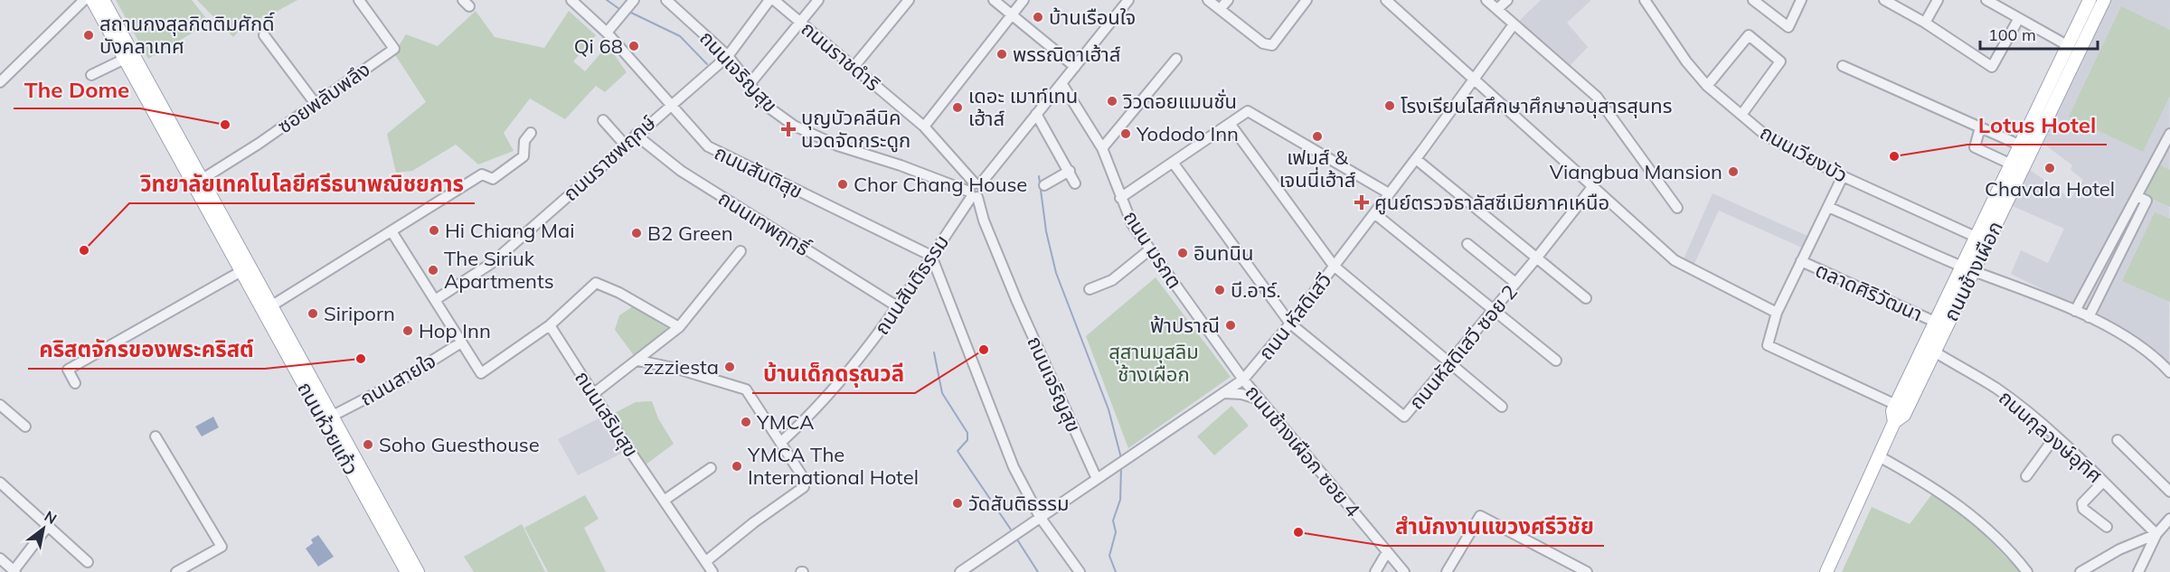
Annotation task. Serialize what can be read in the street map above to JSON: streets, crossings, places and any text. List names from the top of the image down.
{
  "streets": {
    "main road": ["ถนนช้างเผือก", "ถนนห้วยแก้ว"],
    "street": [
      "ถนนราชดำริ",
      "ถนนเจริญสุข",
      "ซอยพลับพลึง",
      "ถนนเวียงบัว",
      "ถนนราชพฤกษ์",
      "ถนนสันติสุข",
      "ถนนเทพฤทธิ์",
      "ถนน มรกต",
      "ถนนสันติธรรม",
      "ตลาดศิริวัฒนา",
      "ถนน หัสดิเสวี",
      "ถนนหัสดิเสวี ซอย 2",
      "ถนนสายใจ",
      "ถนนเสริมสุข",
      "ถนนกุลวงษ์อุทิศ",
      "ถนนช้างเผือก ซอย 4"
    ]
  },
  "crossings": [
    ["ถนนราชดำริ", "ถนนเจริญสุข"],
    ["ถนนราชดำริ", "ถนนสันติธรรม"],
    ["ถนนเจริญสุข", "ถนนราชพฤกษ์"],
    ["ถนนเจริญสุข", "ถนนสันติธรรม"],
    ["ถนนเจริญสุข", "ถนน หัสดิเสวี"],
    ["ซอยพลับพลึง", "ถนนห้วยแก้ว"],
    ["ถนนเวียงบัว", "ถนนช้างเผือก"],
    ["ถนนราชพฤกษ์", "ถนนสันติสุข"],
    ["ถนนราชพฤกษ์", "ถนนเทพฤทธิ์"],
    ["ถนนสันติสุข", "ถนนสันติธรรม"],
    ["ถนนเทพฤทธิ์", "ถนนสันติธรรม"],
    ["ถนน มรกต", "ถนนสันติธรรม"],
    ["ถนน มรกต", "ถนน หัสดิเสวี"],
    ["ถนน มรกต", "ถนนช้างเผือก ซอย 4"],
    ["ถนนช้างเผือก", "ตลาดศิริวัฒนา"],
    ["ถนนช้างเผือก", "ถนนกุลวงษ์อุทิศ"],
    ["ถนน หัสดิเสวี", "ถนนหัสดิเสวี ซอย 2"],
    ["ถนน หัสดิเสวี", "ถนนช้างเผือก ซอย 4"],
    ["ถนนสายใจ", "ถนนห้วยแก้ว"]
  ],
  "parks": ["สุสานมุสลิม ช้างเผือก"],
  "places": {
    "other": [
      "บ้านเรือนใจ",
      "สถานกงสุลกิตติมศักดิ์ บังคลาเทศ",
      "Qi 68",
      "พรรณิดาเฮ้าส์",
      "วิวดอยแมนชั่น",
      "โรงเรียนโสศึกษาศึกษาอนุสารสุนทร",
      "เดอะ เมาท์เทน เฮ้าส์",
      "The Dome",
      "Yododo Inn",
      "เฟมส์ & เจนนี่เฮ้าส์",
      "Lotus Hotel",
      "Chavala Hotel",
      "Viangbua Mansion",
      "Chor Chang House",
      "Hi Chiang Mai",
      "B2 Green",
      "วิทยาลัยเทคโนโลยีศรีธนาพณิชยการ",
      "อินทนิน",
      "The Siriuk Apartments",
      "บี.อาร์.",
      "Siriporn",
      "ฟ้าปราณี",
      "Hop Inn",
      "บ้านเด็กดรุณวลี",
      "คริสตจักรของพระคริสต์",
      "zzziesta",
      "YMCA",
      "Soho Guesthouse",
      "YMCA The International Hotel",
      "วัดสันติธรรม",
      "สำนักงานแขวงศรีวิชัย"
    ],
    "health": ["บุญบัวคลีนิค นวดจัดกระดูก", "ศูนย์ตรวจธาลัสซีเมียภาคเหนือ"]
  },
  "scale_bar": "100 m",
  "north": "top right"
}
